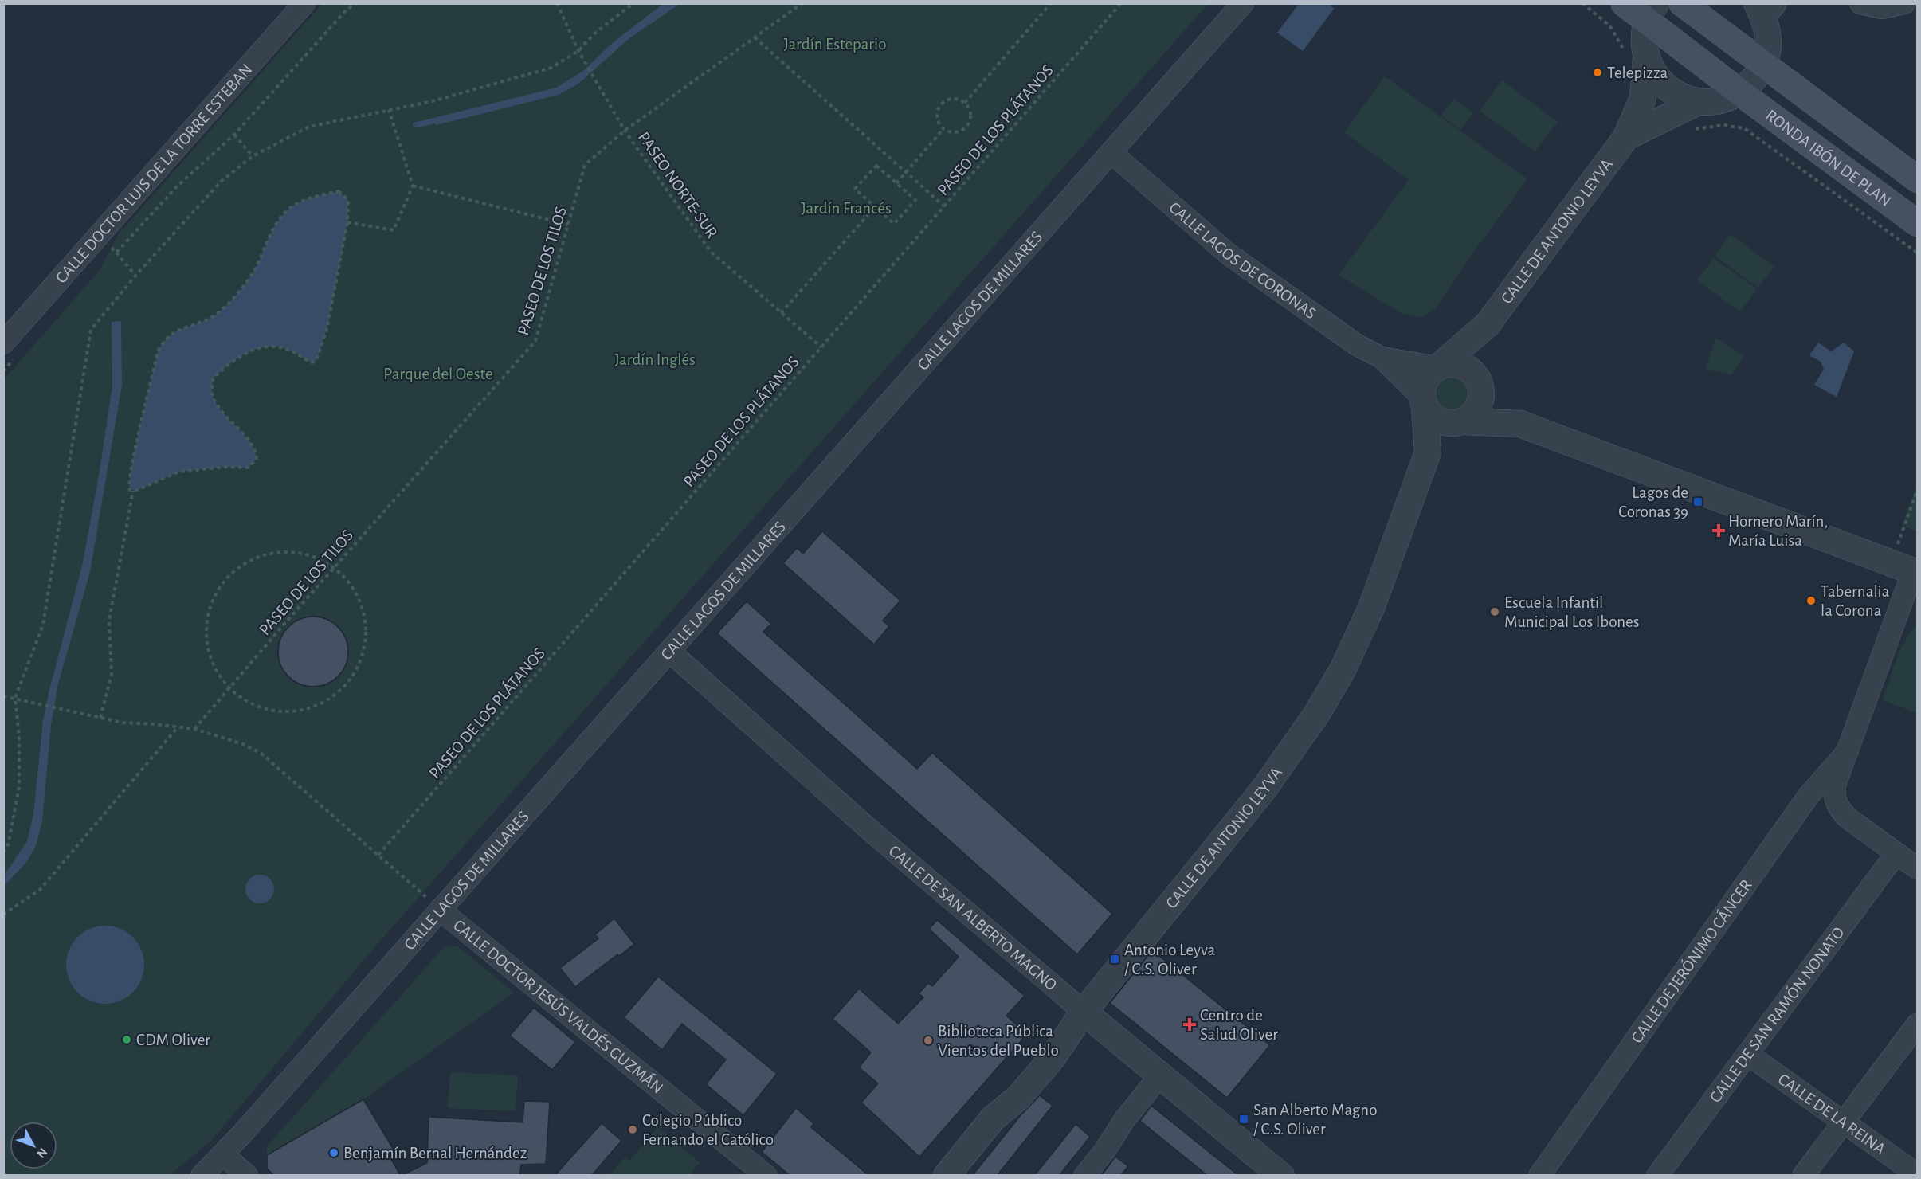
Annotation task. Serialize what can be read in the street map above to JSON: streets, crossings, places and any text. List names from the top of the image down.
{
  "streets": {
    "main road": ["RONDA IBÓN DE PLAN"],
    "street": [
      "CALLE DOCTOR LUIS DE LA TORRE ESTEBAN",
      "CALLE DE ANTONIO LEYVA",
      "CALLE LAGOS DE CORONAS",
      "CALLE LAGOS DE MILLARES",
      "CALLE DE SAN ALBERTO MAGNO",
      "CALLE DE JERÓNIMO CÁNCER",
      "CALLE DOCTOR JESÚS VALDÉS GUZMÁN",
      "CALLE DE SAN RAMÓN NONATO",
      "CALLE DE LA REINA"
    ],
    "path": ["PASEO DE LOS PLÁTANOS", "PASEO NORTE-SUR", "PASEO DE LOS TILOS"]
  },
  "crossings": [
    ["PASEO DE LOS PLÁTANOS", "PASEO NORTE-SUR"],
    ["PASEO NORTE-SUR", "PASEO DE LOS TILOS"],
    ["CALLE DE ANTONIO LEYVA", "CALLE LAGOS DE CORONAS"],
    ["CALLE DE ANTONIO LEYVA", "CALLE DE SAN ALBERTO MAGNO"],
    ["CALLE LAGOS DE CORONAS", "CALLE LAGOS DE MILLARES"],
    ["CALLE LAGOS DE MILLARES", "CALLE DE SAN ALBERTO MAGNO"],
    ["CALLE LAGOS DE MILLARES", "CALLE DOCTOR JESÚS VALDÉS GUZMÁN"],
    ["CALLE DE SAN RAMÓN NONATO", "CALLE DE LA REINA"]
  ],
  "parks": [
    "Jardín Estepario",
    "Jardín Francés",
    "Jardín Inglés",
    "Parque del Oeste"
  ],
  "places": {
    "other": [
      "Telepizza",
      "Tabernalia la Corona",
      "Escuela Infantil Municipal Los Ibones",
      "CDM Oliver",
      "Biblioteca Pública Vientos del Pueblo",
      "Colegio Público Fernando el Católico",
      "Benjamín Bernal Hernández"
    ],
    "transit": ["Lagos de Coronas 39", "Antonio Leyva / C.S. Oliver", "San Alberto Magno / C.S. Oliver"],
    "health": ["Hornero Marín, María Luisa", "Centro de Salud Oliver"]
  },
  "north": "bottom right"
}
